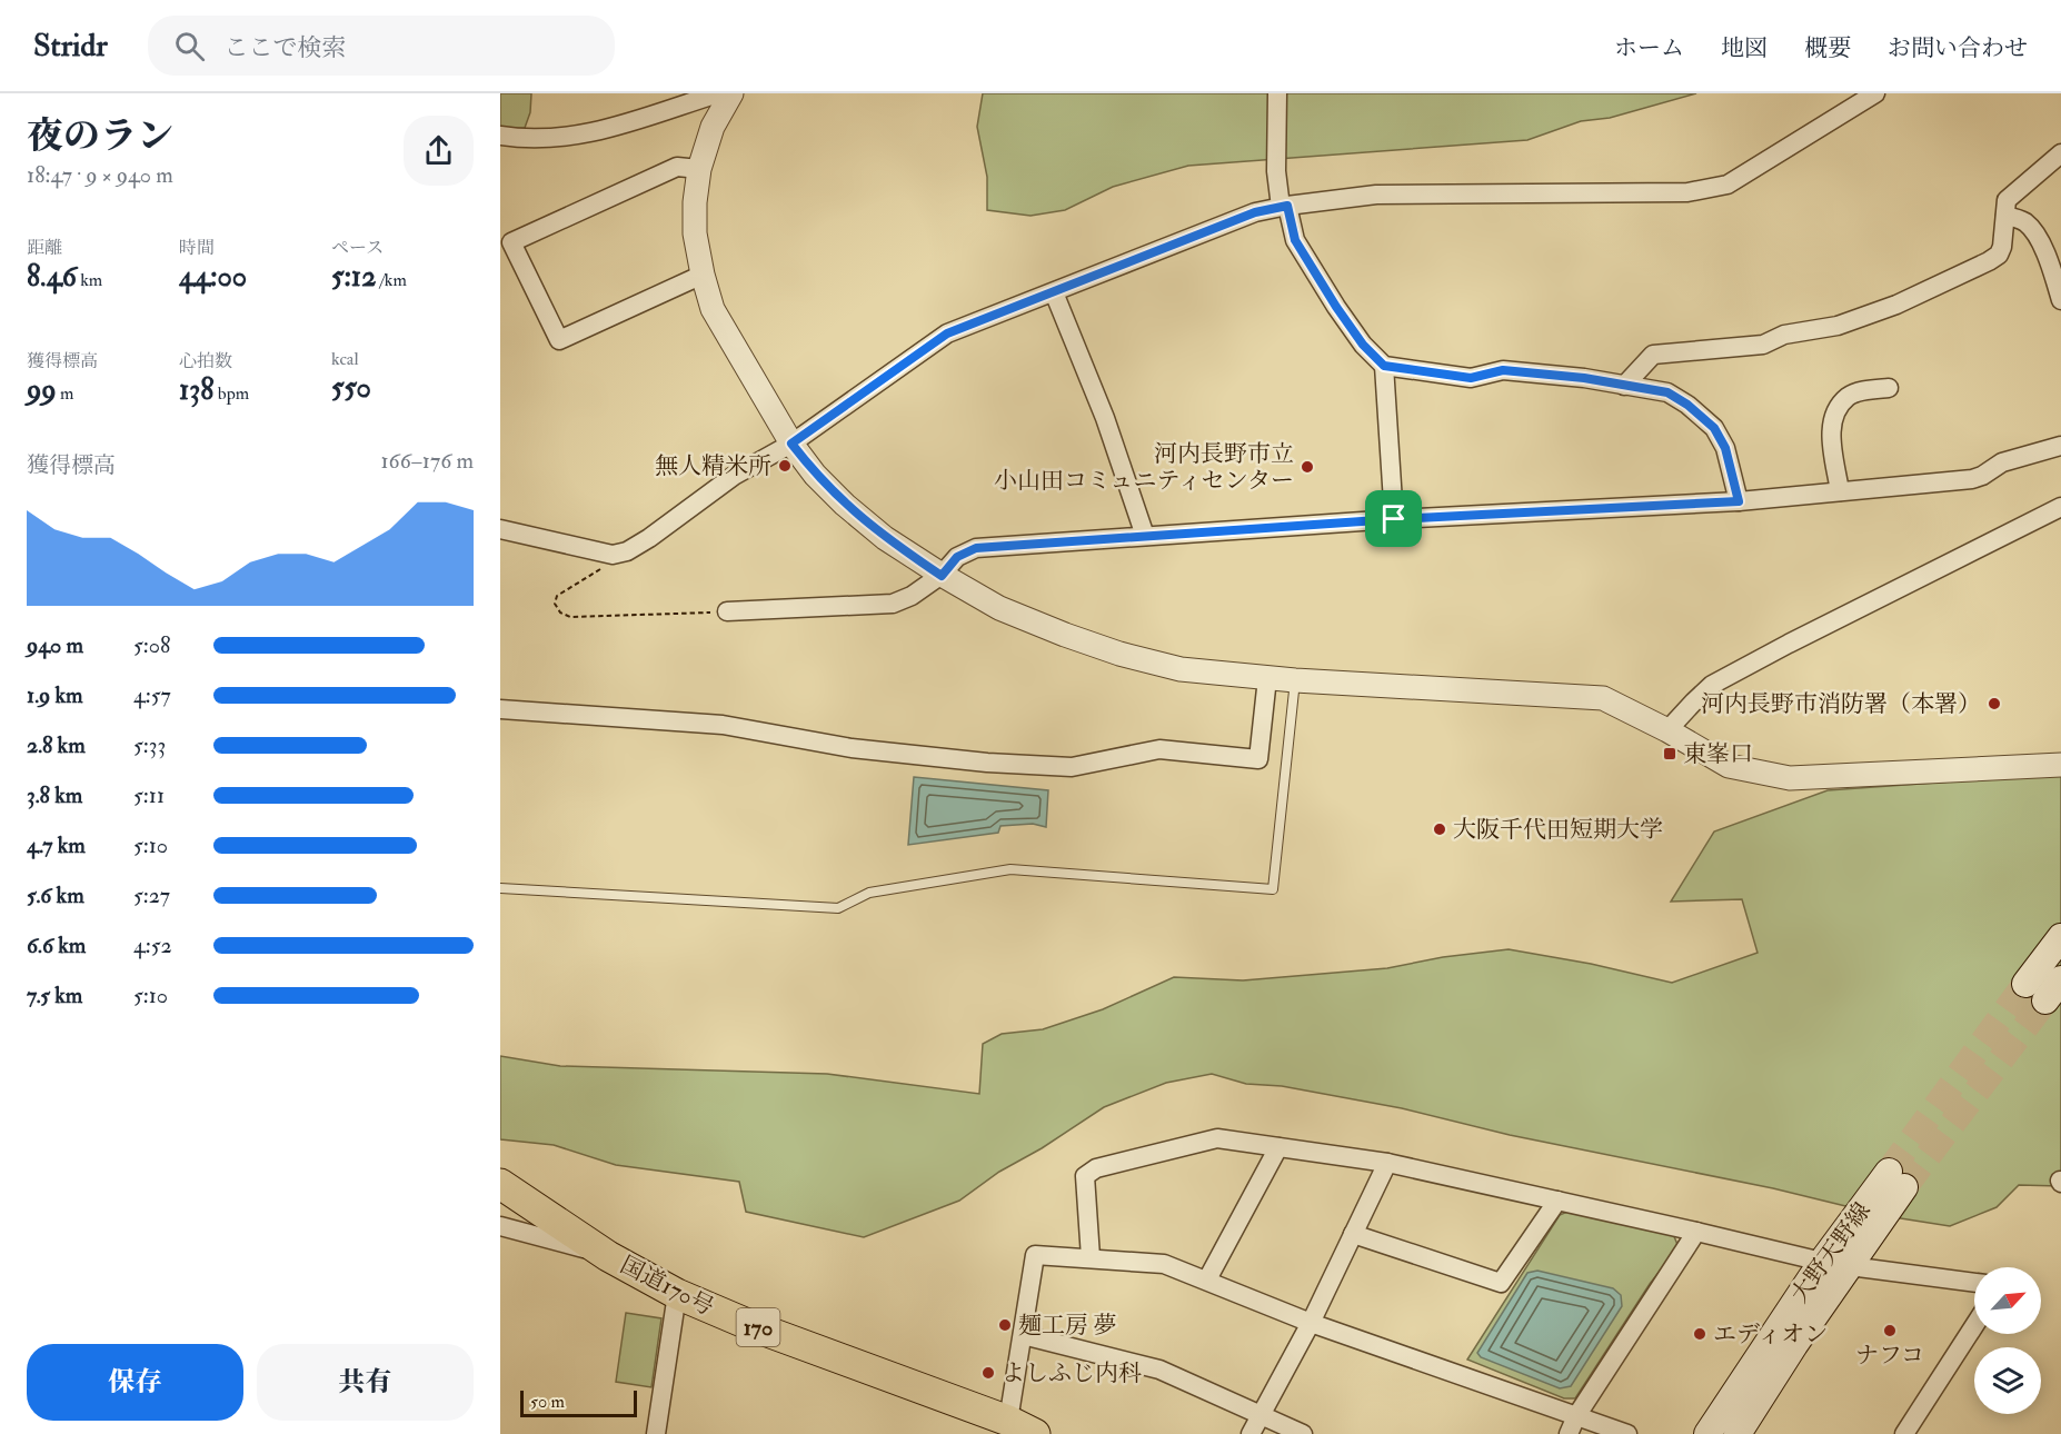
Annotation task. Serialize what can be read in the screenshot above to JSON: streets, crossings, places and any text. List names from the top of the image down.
{
  "streets": {
    "highway": ["国道170号", "170"],
    "main road": ["大野天野線"]
  },
  "places": {
    "other": [
      "無人精米所",
      "河内長野市立 小山田コミュニティセンター",
      "河内長野市消防署（本署）",
      "大阪千代田短期大学",
      "麺工房 夢",
      "ナフコ",
      "エディオン",
      "よしふじ内科"
    ],
    "transit": ["東峯口"]
  },
  "scale_bar": "50 m",
  "north": "top right",
  "page": {
    "header": "Stridr",
    "search": "ここで検索",
    "nav": [
      "ホーム",
      "地図",
      "概要",
      "お問い合わせ"
    ],
    "heading": ["夜のラン", "18:47 · 9 × 940 m"],
    "stats": [
      ["距離", "8.46 km"],
      ["時間", "44:00"],
      ["ペース", "5:12 /km"],
      ["獲得標高", "99 m"],
      ["心拍数", "138 bpm"],
      ["kcal", "550"]
    ],
    "chart": ["獲得標高", "166–176 m"],
    "list": [
      {
        "name": "940 m",
        "note": "5:08"
      },
      {
        "name": "1.9 km",
        "note": "4:57"
      },
      {
        "name": "2.8 km",
        "note": "5:33"
      },
      {
        "name": "3.8 km",
        "note": "5:11"
      },
      {
        "name": "4.7 km",
        "note": "5:10"
      },
      {
        "name": "5.6 km",
        "note": "5:27"
      },
      {
        "name": "6.6 km",
        "note": "4:52"
      },
      {
        "name": "7.5 km",
        "note": "5:10"
      }
    ],
    "buttons": ["保存", "共有"],
    "scale": "50 m"
  }
}
